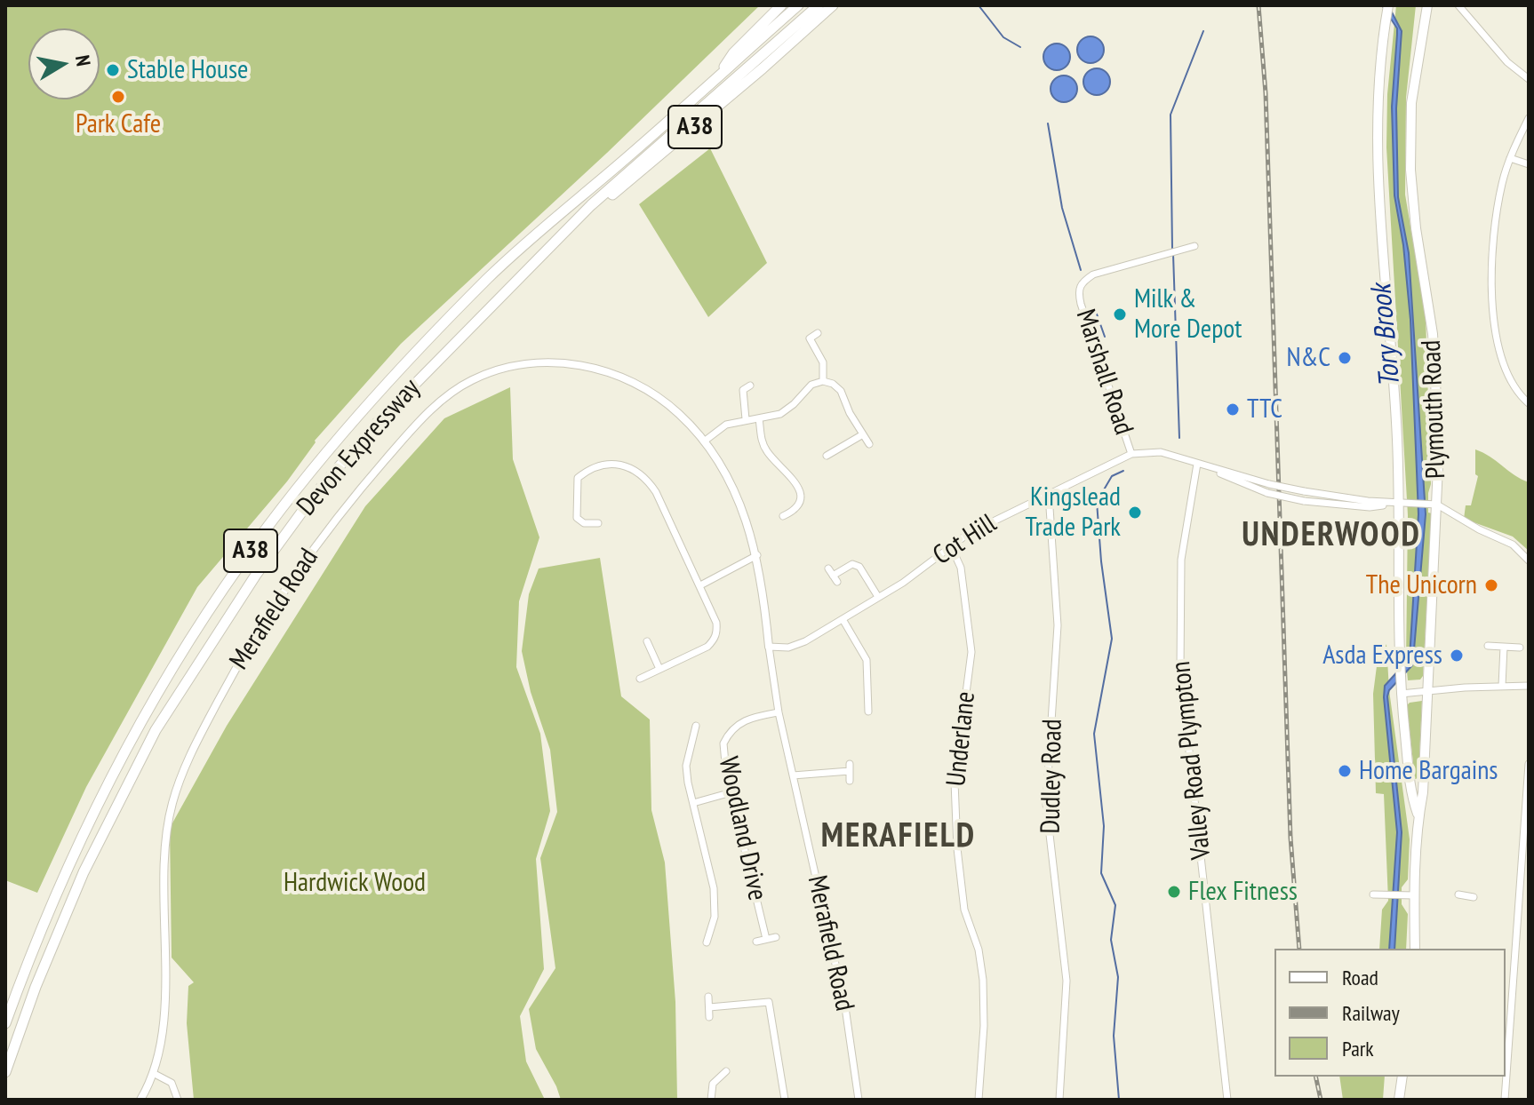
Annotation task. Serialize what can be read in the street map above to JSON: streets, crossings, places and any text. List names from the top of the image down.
{
  "streets": {
    "highway": ["A38", "Devon Expressway"],
    "main road": ["Plymouth Road"],
    "street": [
      "Marshall Road",
      "Cot Hill",
      "Merafield Road",
      "Underlane",
      "Valley Road Plympton",
      "Dudley Road",
      "Woodland Drive"
    ]
  },
  "crossings": [
    ["A38", "Devon Expressway"],
    ["Marshall Road", "Cot Hill"],
    ["Plymouth Road", "Cot Hill"],
    ["Cot Hill", "Merafield Road"],
    ["Cot Hill", "Underlane"],
    ["Cot Hill", "Valley Road Plympton"],
    ["Cot Hill", "Dudley Road"],
    ["Merafield Road", "Woodland Drive"]
  ],
  "districts": ["UNDERWOOD", "MERAFIELD"],
  "water": ["Tory Brook"],
  "parks": ["Hardwick Wood"],
  "places": [
    "Stable House",
    "Park Cafe",
    "Milk & More Depot",
    "N&C",
    "TTC",
    "Kingslead Trade Park",
    "The Unicorn",
    "Asda Express",
    "Home Bargains",
    "Flex Fitness"
  ],
  "legend": ["Road", "Railway", "Park"],
  "north": "right"
}
